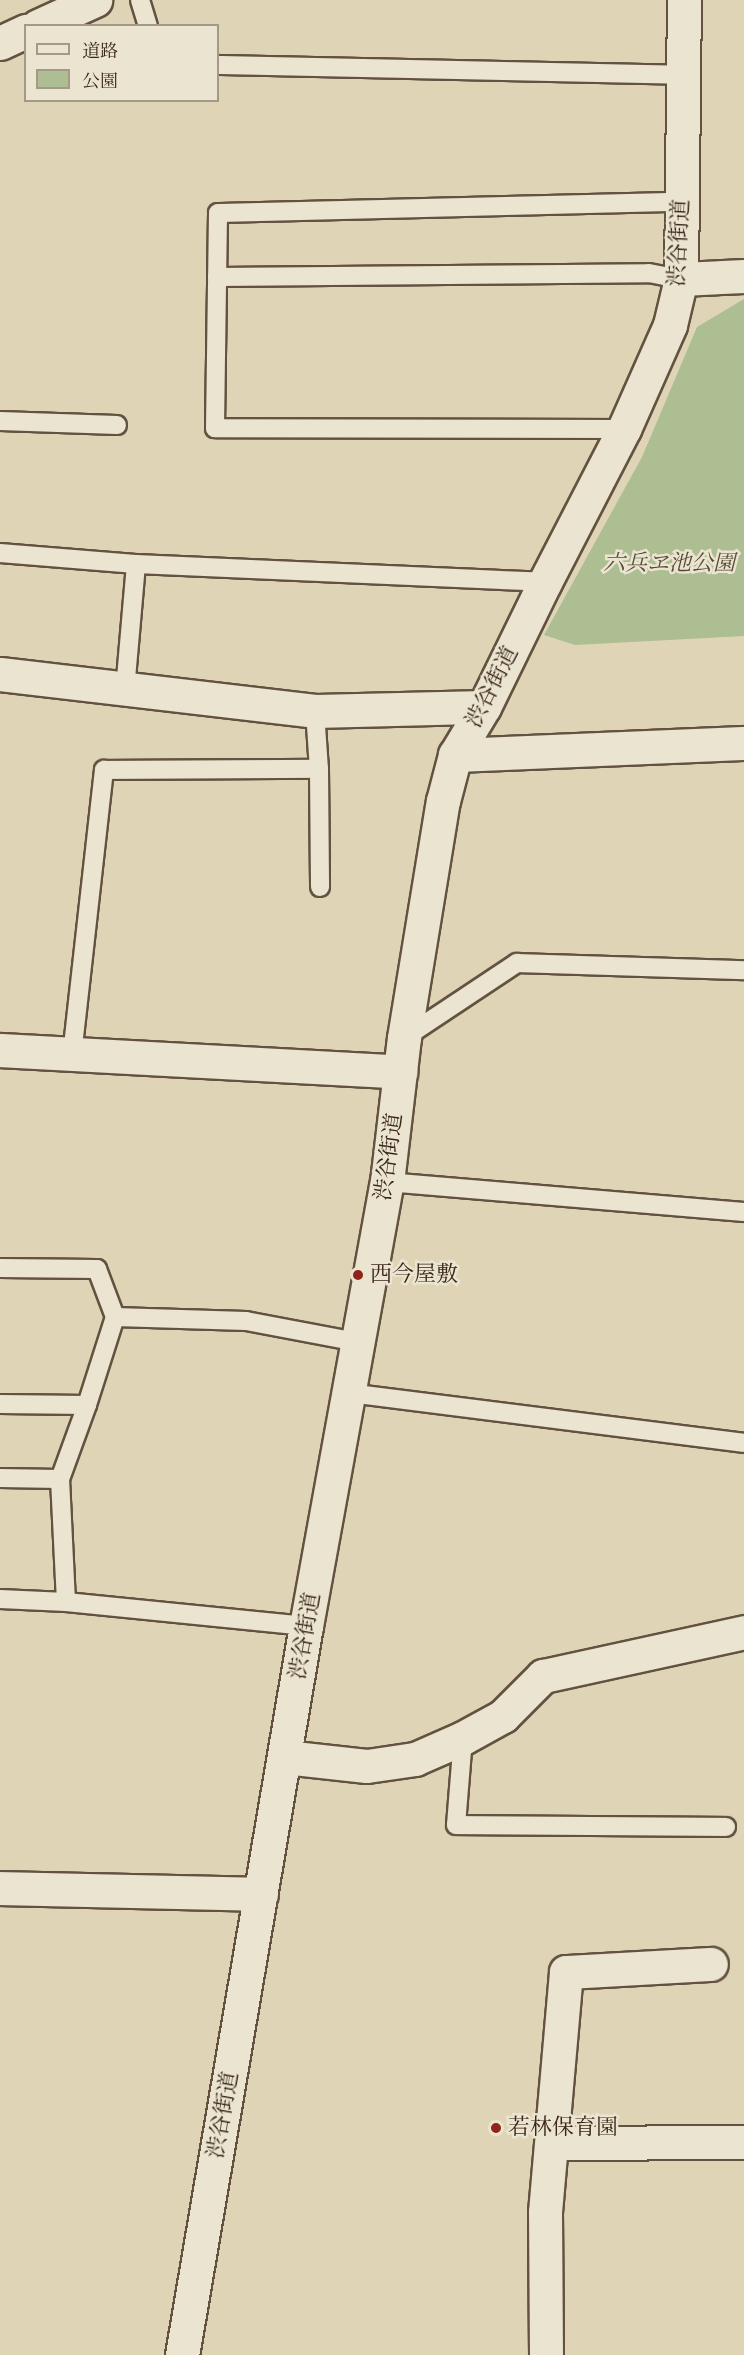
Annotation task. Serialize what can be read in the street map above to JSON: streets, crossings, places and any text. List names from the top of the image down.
{
  "streets": {
    "street": ["渋谷街道"]
  },
  "parks": ["六兵ヱ池公園"],
  "places": ["西今屋敷", "若林保育園"],
  "legend": ["道路", "公園"]
}
